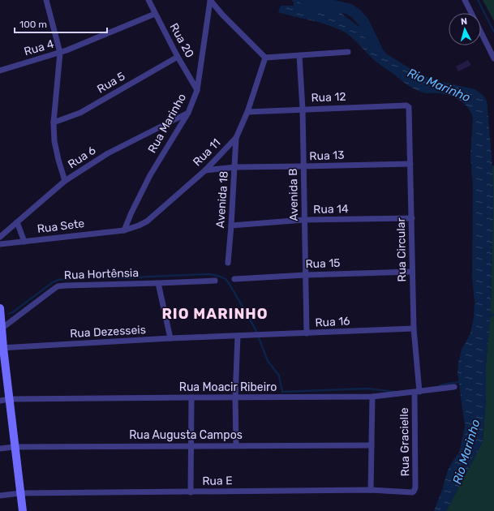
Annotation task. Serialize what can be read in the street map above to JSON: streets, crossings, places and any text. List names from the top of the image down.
{
  "streets": {
    "street": [
      "Rua 20",
      "Rua 4",
      "Rua 5",
      "Rua 12",
      "Rua Marinho",
      "Rua 11",
      "Rua 13",
      "Rua 6",
      "Avenida B",
      "Avenida 18",
      "Rua 14",
      "Rua Sete",
      "Rua Circular",
      "Rua 15",
      "Rua Hortênsia",
      "Rua 16",
      "Rua Dezesseis",
      "Rua Moacir Ribeiro",
      "Rua Augusta Campos",
      "Rua Gracielle",
      "Rua E"
    ]
  },
  "crossings": [
    ["Rua 20", "Rua 4"],
    ["Rua 20", "Rua 5"],
    ["Rua 20", "Rua Marinho"],
    ["Rua 12", "Rua 11"],
    ["Rua 12", "Avenida B"],
    ["Rua 12", "Rua Circular"],
    ["Rua Marinho", "Rua 11"],
    ["Rua Marinho", "Rua 6"],
    ["Rua Marinho", "Rua Sete"],
    ["Rua 11", "Rua 13"],
    ["Rua 11", "Avenida 18"],
    ["Rua 11", "Rua Sete"],
    ["Rua 13", "Avenida B"],
    ["Rua 13", "Avenida 18"],
    ["Rua 13", "Rua Circular"],
    ["Avenida B", "Rua 14"],
    ["Avenida B", "Rua 15"],
    ["Avenida B", "Rua 16"],
    ["Avenida 18", "Rua 14"],
    ["Rua 14", "Rua Circular"],
    ["Rua Circular", "Rua 15"],
    ["Rua Circular", "Rua 16"],
    ["Rua Circular", "Rua Moacir Ribeiro"],
    ["Rua Circular", "Rua Gracielle"],
    ["Rua 16", "Rua Dezesseis"],
    ["Rua Moacir Ribeiro", "Rua Gracielle"],
    ["Rua Gracielle", "Rua E"]
  ],
  "districts": ["RIO MARINHO"],
  "water": ["Rio Marinho"],
  "scale_bar": "100 m",
  "north": "top"
}
